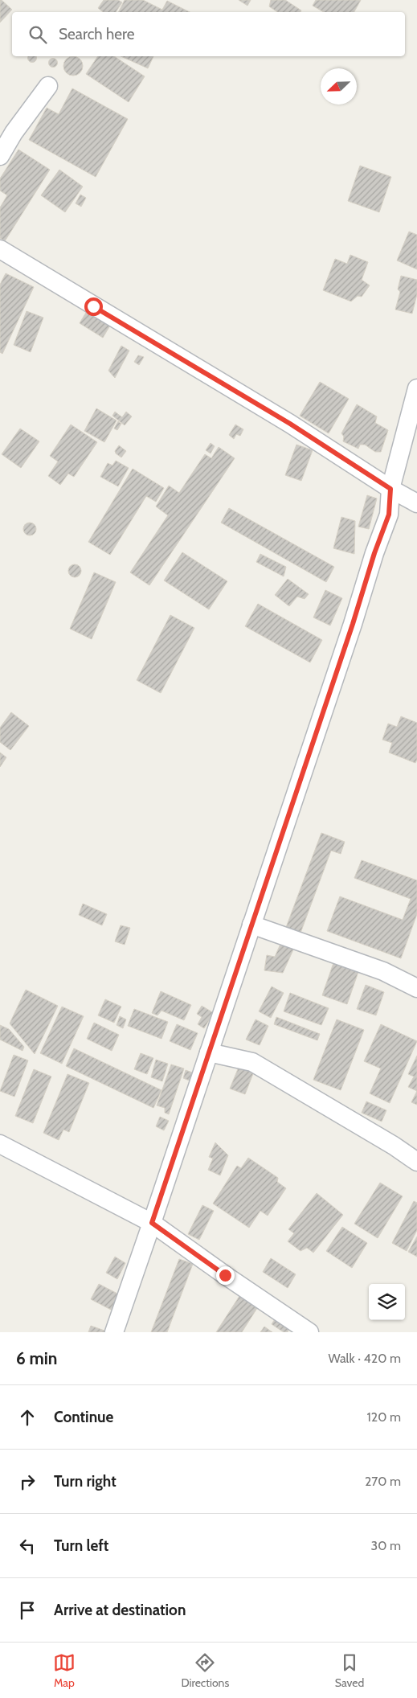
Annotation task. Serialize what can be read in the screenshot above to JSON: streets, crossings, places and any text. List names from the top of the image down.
{
  "north": "bottom left",
  "page": {
    "search": "Search here",
    "heading": ["6 min", "Walk · 420 m"],
    "list": [
      ["Continue", "120 m"],
      ["Turn right", "270 m"],
      ["Turn left", "30 m"],
      "Arrive at destination"
    ],
    "nav": ["Map", "Directions", "Saved"]
  }
}
